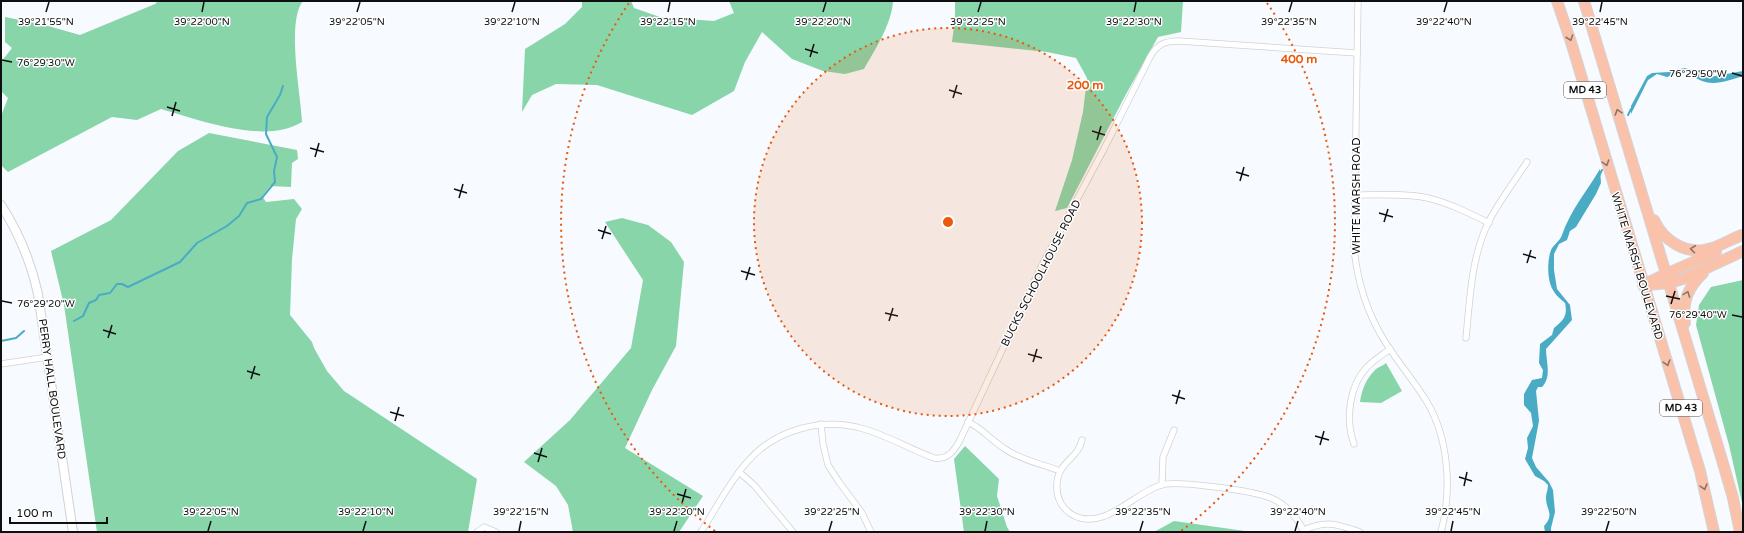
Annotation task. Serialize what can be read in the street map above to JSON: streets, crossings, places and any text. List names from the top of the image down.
{
  "streets": {
    "highway": ["MD 43", "WHITE MARSH BOULEVARD"],
    "main road": ["PERRY HALL BOULEVARD"],
    "street": ["WHITE MARSH ROAD", "BUCKS SCHOOLHOUSE ROAD"]
  },
  "crossings": [
    ["WHITE MARSH ROAD", "BUCKS SCHOOLHOUSE ROAD"]
  ],
  "scale_bar": "100 m",
  "coordinates": [
    "39°21'55\"N",
    "39°22'00\"N",
    "39°22'05\"N",
    "39°22'10\"N",
    "39°22'15\"N",
    "39°22'20\"N",
    "39°22'25\"N",
    "39°22'30\"N",
    "39°22'35\"N",
    "39°22'40\"N",
    "39°22'45\"N",
    "76°29'30\"W",
    "76°29'50\"W",
    "76°29'20\"W",
    "76°29'40\"W",
    "39°22'50\"N"
  ],
  "rings": ["400 m", "200 m"]
}
